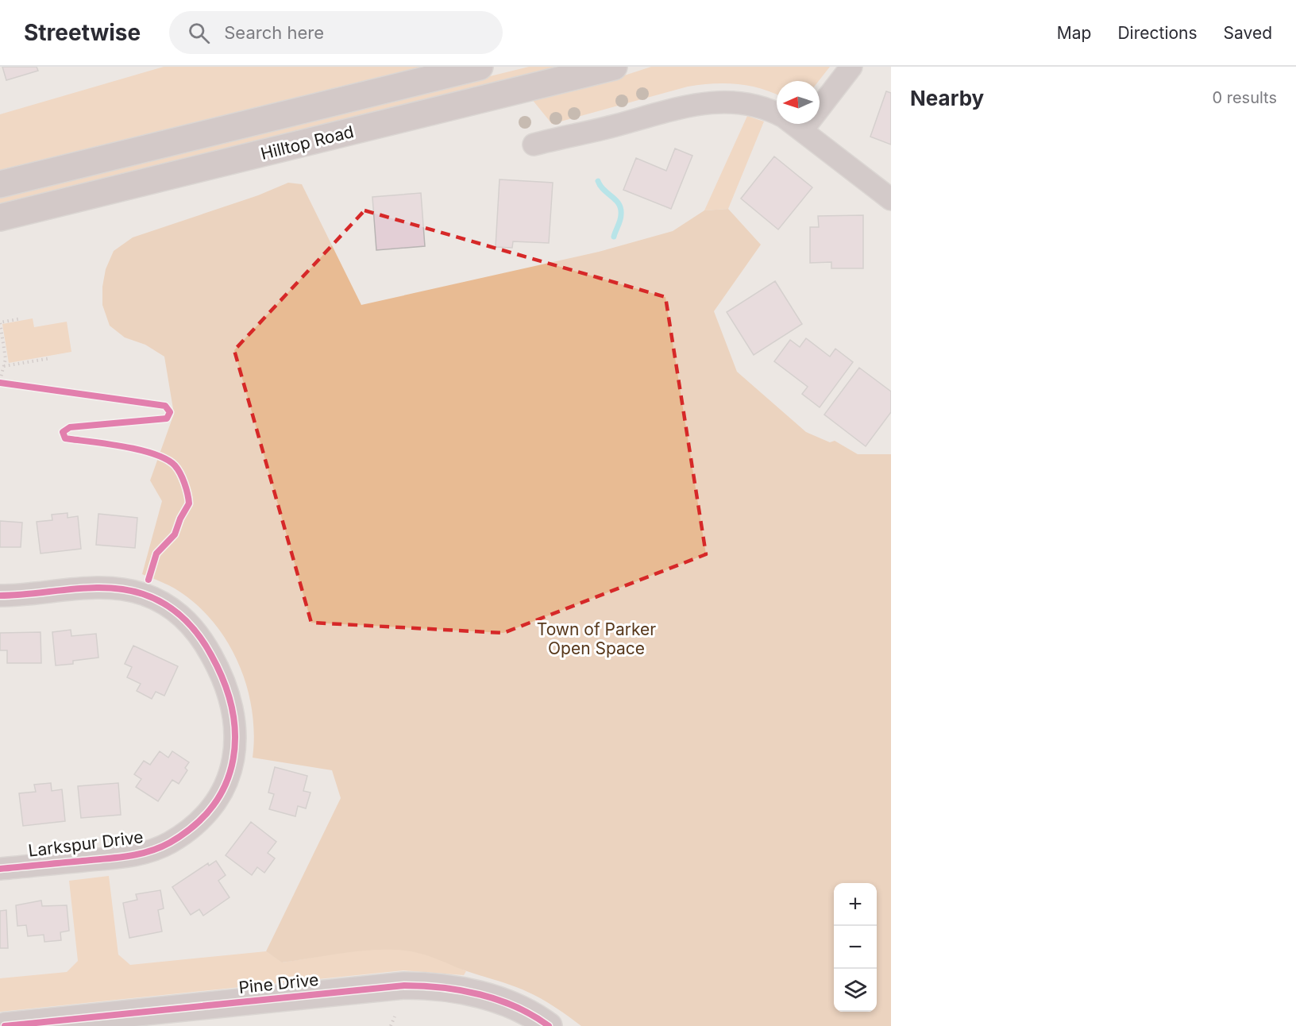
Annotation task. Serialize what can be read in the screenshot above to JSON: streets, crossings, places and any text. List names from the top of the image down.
{
  "streets": {
    "main road": ["Hilltop Road"],
    "street": ["Larkspur Drive", "Pine Drive"]
  },
  "parks": ["Town of Parker Open Space"],
  "north": "left",
  "page": {
    "header": "Streetwise",
    "search": "Search here",
    "nav": ["Map", "Directions", "Saved"],
    "heading": ["Nearby", "0 results"],
    "map_buttons": ["+", "−"]
  }
}
